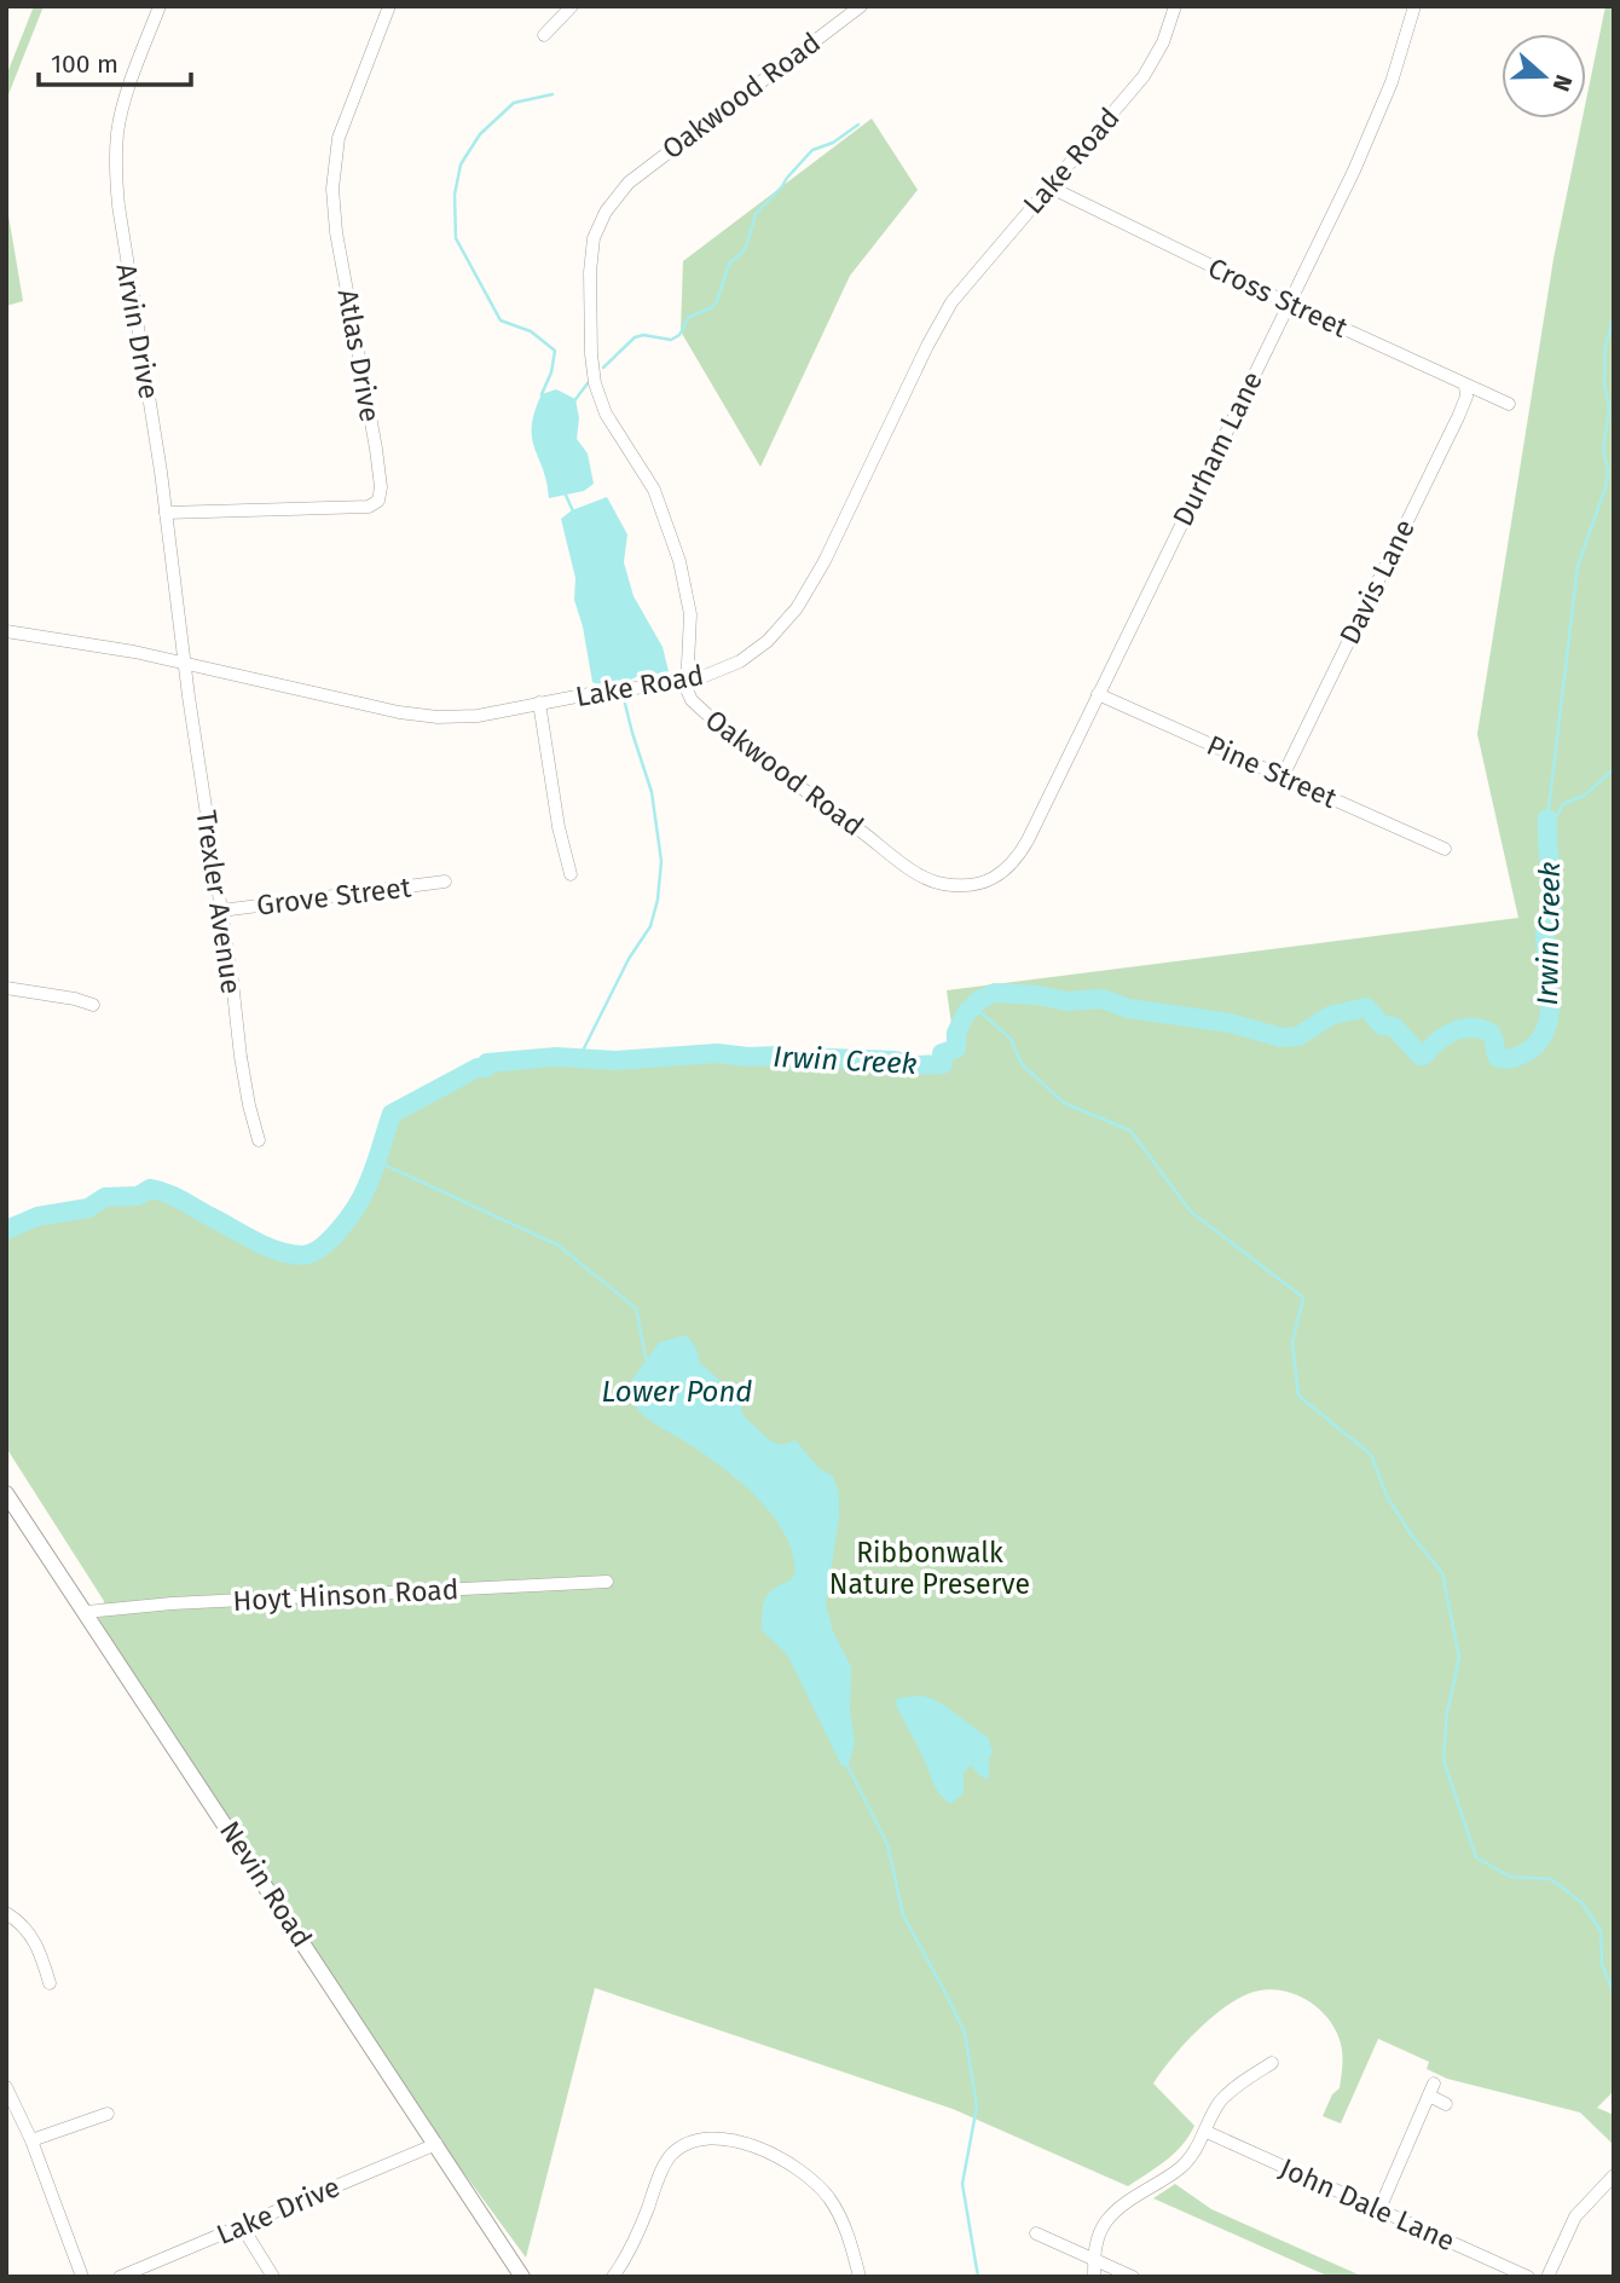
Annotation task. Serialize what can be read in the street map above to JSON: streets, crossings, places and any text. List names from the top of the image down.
{
  "streets": {
    "main road": ["Nevin Road"],
    "street": [
      "Oakwood Road",
      "Lake Road",
      "Cross Street",
      "Arvin Drive",
      "Atlas Drive",
      "Durham Lane",
      "Davis Lane",
      "Pine Street",
      "Grove Street",
      "Trexler Avenue",
      "Hoyt Hinson Road",
      "John Dale Lane",
      "Lake Drive"
    ]
  },
  "crossings": [
    ["Oakwood Road", "Lake Road"],
    ["Oakwood Road", "Durham Lane"],
    ["Lake Road", "Cross Street"],
    ["Lake Road", "Arvin Drive"],
    ["Lake Road", "Trexler Avenue"],
    ["Cross Street", "Durham Lane"],
    ["Cross Street", "Davis Lane"],
    ["Arvin Drive", "Atlas Drive"],
    ["Arvin Drive", "Trexler Avenue"],
    ["Durham Lane", "Pine Street"],
    ["Davis Lane", "Pine Street"],
    ["Grove Street", "Trexler Avenue"],
    ["Hoyt Hinson Road", "Nevin Road"],
    ["Nevin Road", "Lake Drive"]
  ],
  "water": ["Irwin Creek", "Lower Pond"],
  "parks": ["Ribbonwalk Nature Preserve"],
  "scale_bar": "100 m",
  "north": "right"
}
